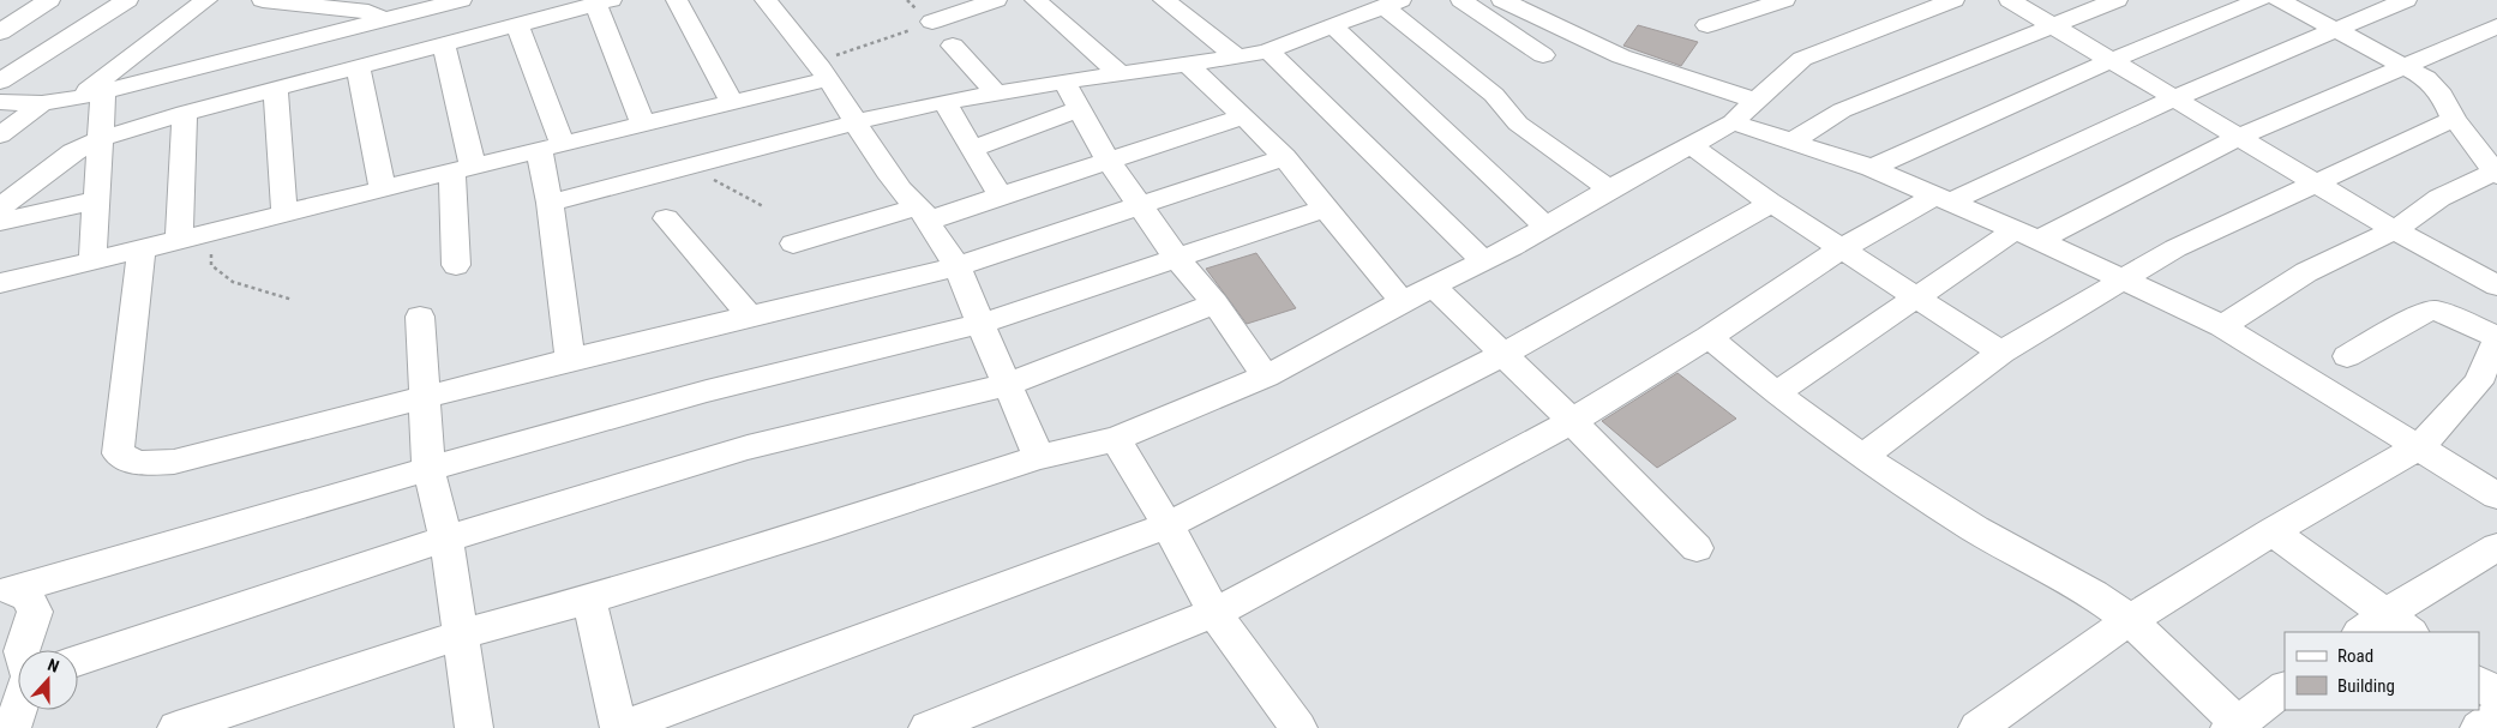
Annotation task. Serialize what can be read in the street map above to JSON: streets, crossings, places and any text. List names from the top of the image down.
{
  "legend": ["Road", "Building"],
  "north": "top"
}
